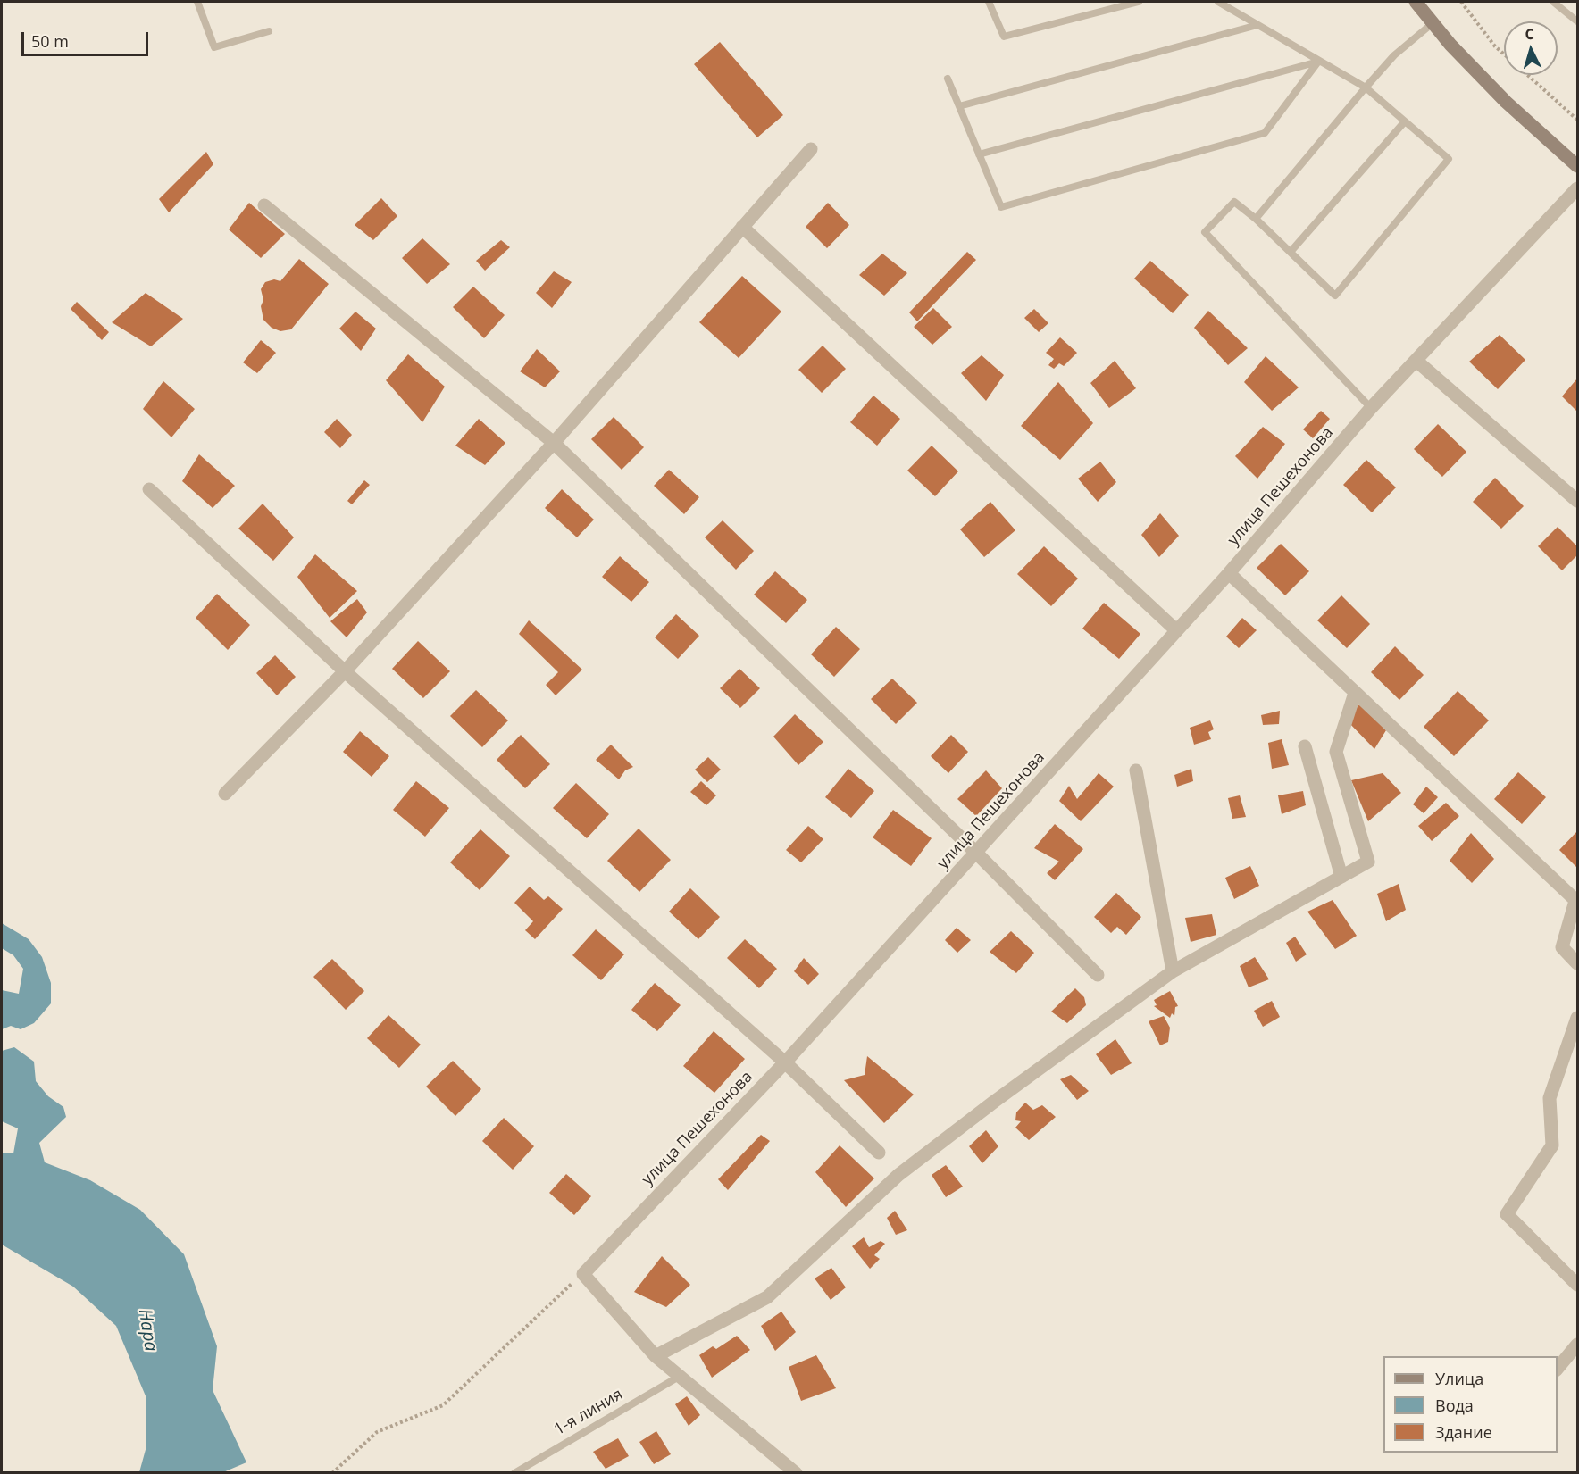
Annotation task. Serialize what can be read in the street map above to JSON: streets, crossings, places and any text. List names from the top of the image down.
{
  "streets": {
    "street": ["улица Пешехонова"],
    "lane": ["1-я линия"]
  },
  "water": ["Нара"],
  "legend": ["Улица", "Вода", "Здание"],
  "scale_bar": "50 m",
  "north": "top"
}
